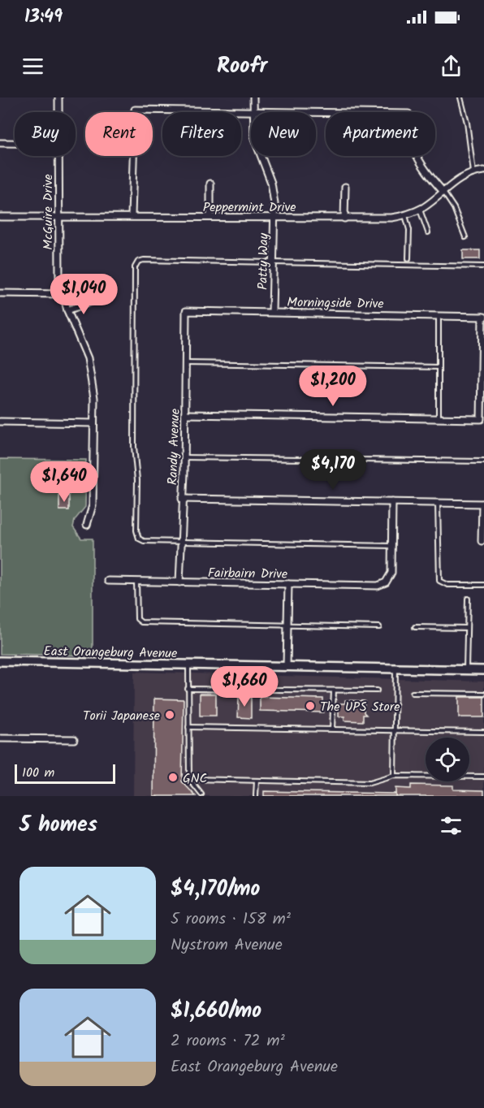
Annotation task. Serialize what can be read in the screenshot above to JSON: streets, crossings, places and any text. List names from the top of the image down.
{
  "streets": {
    "street": [
      "Peppermint Drive",
      "McGuire Drive",
      "Patty Way",
      "Morningside Drive",
      "Randy Avenue",
      "Fairbairn Drive",
      "East Orangeburg Avenue"
    ]
  },
  "crossings": [
    ["Peppermint Drive", "McGuire Drive"],
    ["Peppermint Drive", "Patty Way"],
    ["Patty Way", "Morningside Drive"],
    ["Morningside Drive", "Randy Avenue"],
    ["Randy Avenue", "Fairbairn Drive"]
  ],
  "places": ["The UPS Store", "Torii Japanese", "GNC"],
  "scale_bar": "100 m",
  "page": {
    "status": "13:49",
    "header": "Roofr",
    "chip": [
      "Buy",
      "Rent",
      "Filters",
      "New",
      "Apartment"
    ],
    "price": [
      "$1,040",
      "$1,200",
      "$4,170",
      "$1,640",
      "$1,660"
    ],
    "scale": "100 m",
    "heading": "5 homes",
    "list": [
      {
        "name": "$4,170/mo",
        "note": "5 rooms · 158 m² · Nystrom Avenue"
      },
      {
        "name": "$1,660/mo",
        "note": "2 rooms · 72 m² · East Orangeburg Avenue"
      }
    ]
  }
}
